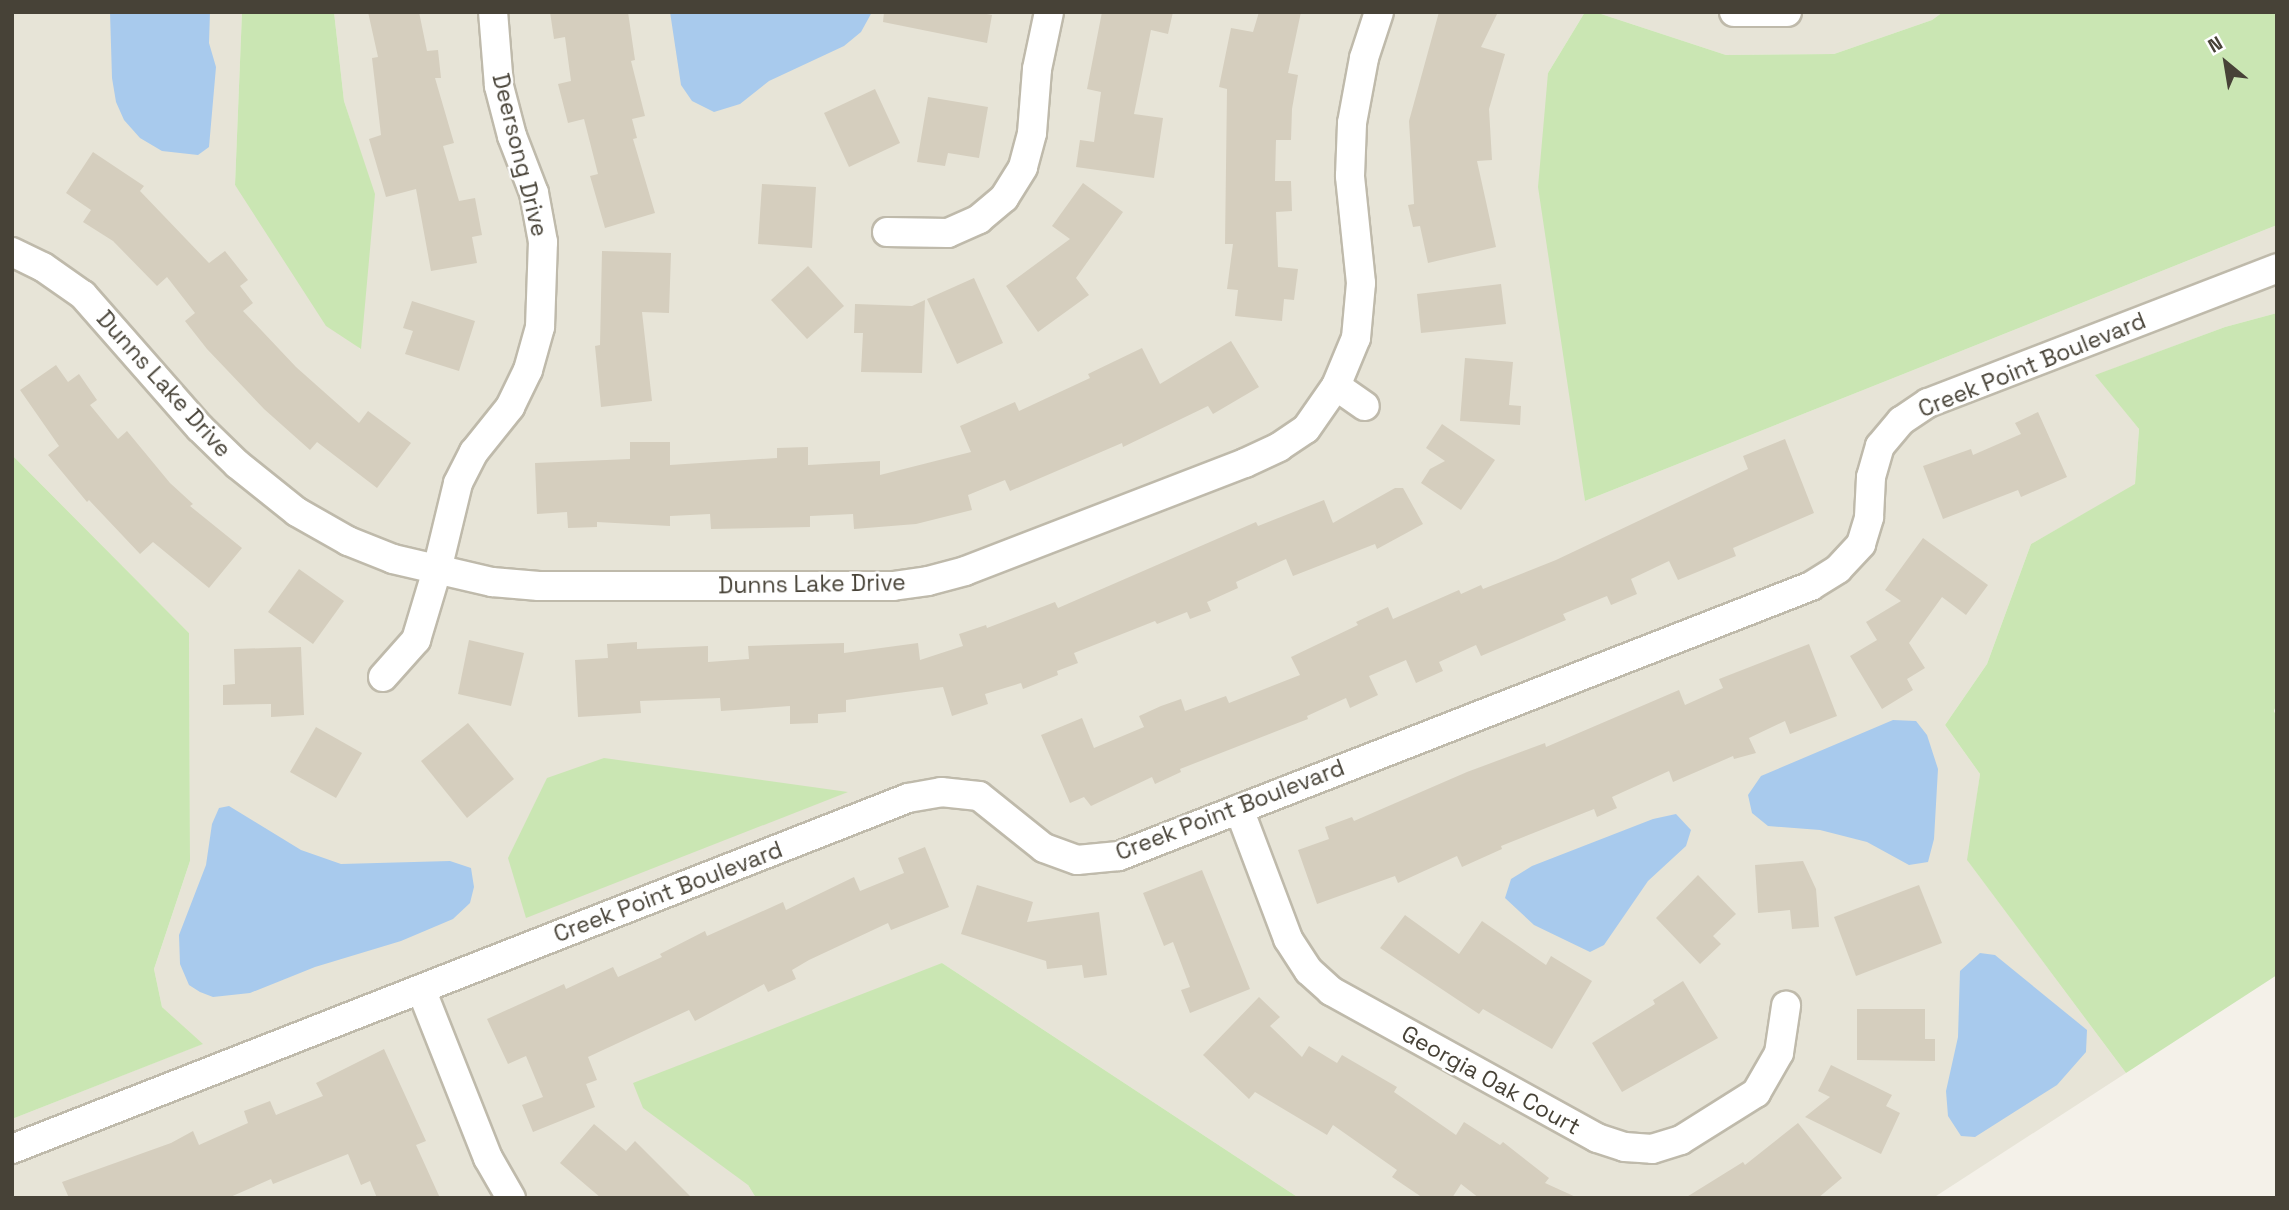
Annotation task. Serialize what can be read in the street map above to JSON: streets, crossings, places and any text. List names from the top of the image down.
{
  "streets": {
    "street": [
      "Deersong Drive",
      "Creek Point Boulevard",
      "Dunns Lake Drive",
      "Georgia Oak Court"
    ]
  },
  "crossings": [
    ["Deersong Drive", "Dunns Lake Drive"],
    ["Creek Point Boulevard", "Georgia Oak Court"]
  ],
  "north": "top left"
}
